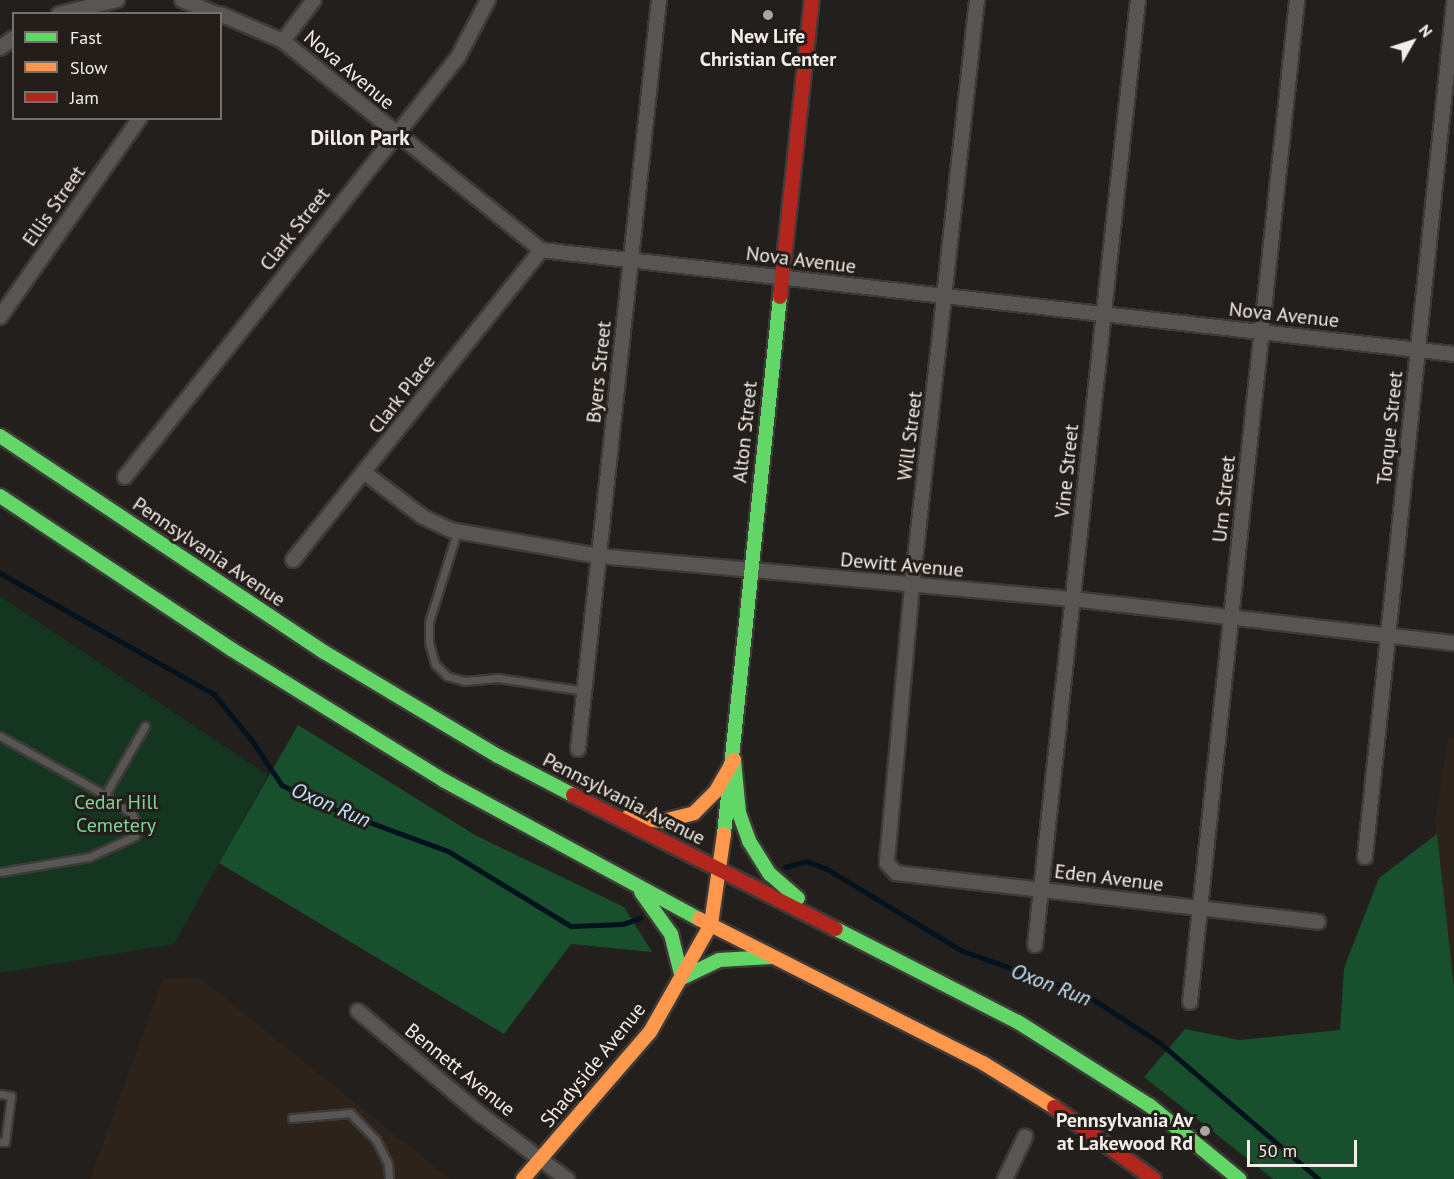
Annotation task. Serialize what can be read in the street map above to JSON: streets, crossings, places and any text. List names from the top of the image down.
{
  "streets": {
    "main road": ["Alton Street", "Pennsylvania Avenue", "Shadyside Avenue"],
    "street": [
      "Nova Avenue",
      "Ellis Street",
      "Clark Street",
      "Byers Street",
      "Clark Place",
      "Torque Street",
      "Will Street",
      "Vine Street",
      "Urn Street",
      "Dewitt Avenue",
      "Eden Avenue",
      "Bennett Avenue"
    ]
  },
  "crossings": [
    ["Nova Avenue", "Clark Street"],
    ["Nova Avenue", "Byers Street"],
    ["Nova Avenue", "Clark Place"],
    ["Nova Avenue", "Torque Street"],
    ["Nova Avenue", "Alton Street"],
    ["Nova Avenue", "Will Street"],
    ["Nova Avenue", "Vine Street"],
    ["Nova Avenue", "Urn Street"],
    ["Byers Street", "Dewitt Avenue"],
    ["Clark Place", "Dewitt Avenue"],
    ["Torque Street", "Dewitt Avenue"],
    ["Alton Street", "Pennsylvania Avenue"],
    ["Alton Street", "Dewitt Avenue"],
    ["Alton Street", "Shadyside Avenue"],
    ["Will Street", "Dewitt Avenue"],
    ["Will Street", "Eden Avenue"],
    ["Vine Street", "Dewitt Avenue"],
    ["Vine Street", "Eden Avenue"],
    ["Urn Street", "Dewitt Avenue"],
    ["Urn Street", "Eden Avenue"],
    ["Pennsylvania Avenue", "Shadyside Avenue"],
    ["Shadyside Avenue", "Bennett Avenue"]
  ],
  "districts": ["Dillon Park"],
  "water": ["Oxon Run"],
  "parks": ["Cedar Hill Cemetery"],
  "places": ["New Life Christian Center", "Pennsylvania Av at Lakewood Rd"],
  "legend": ["Fast", "Slow", "Jam"],
  "scale_bar": "50 m",
  "north": "top right"
}
